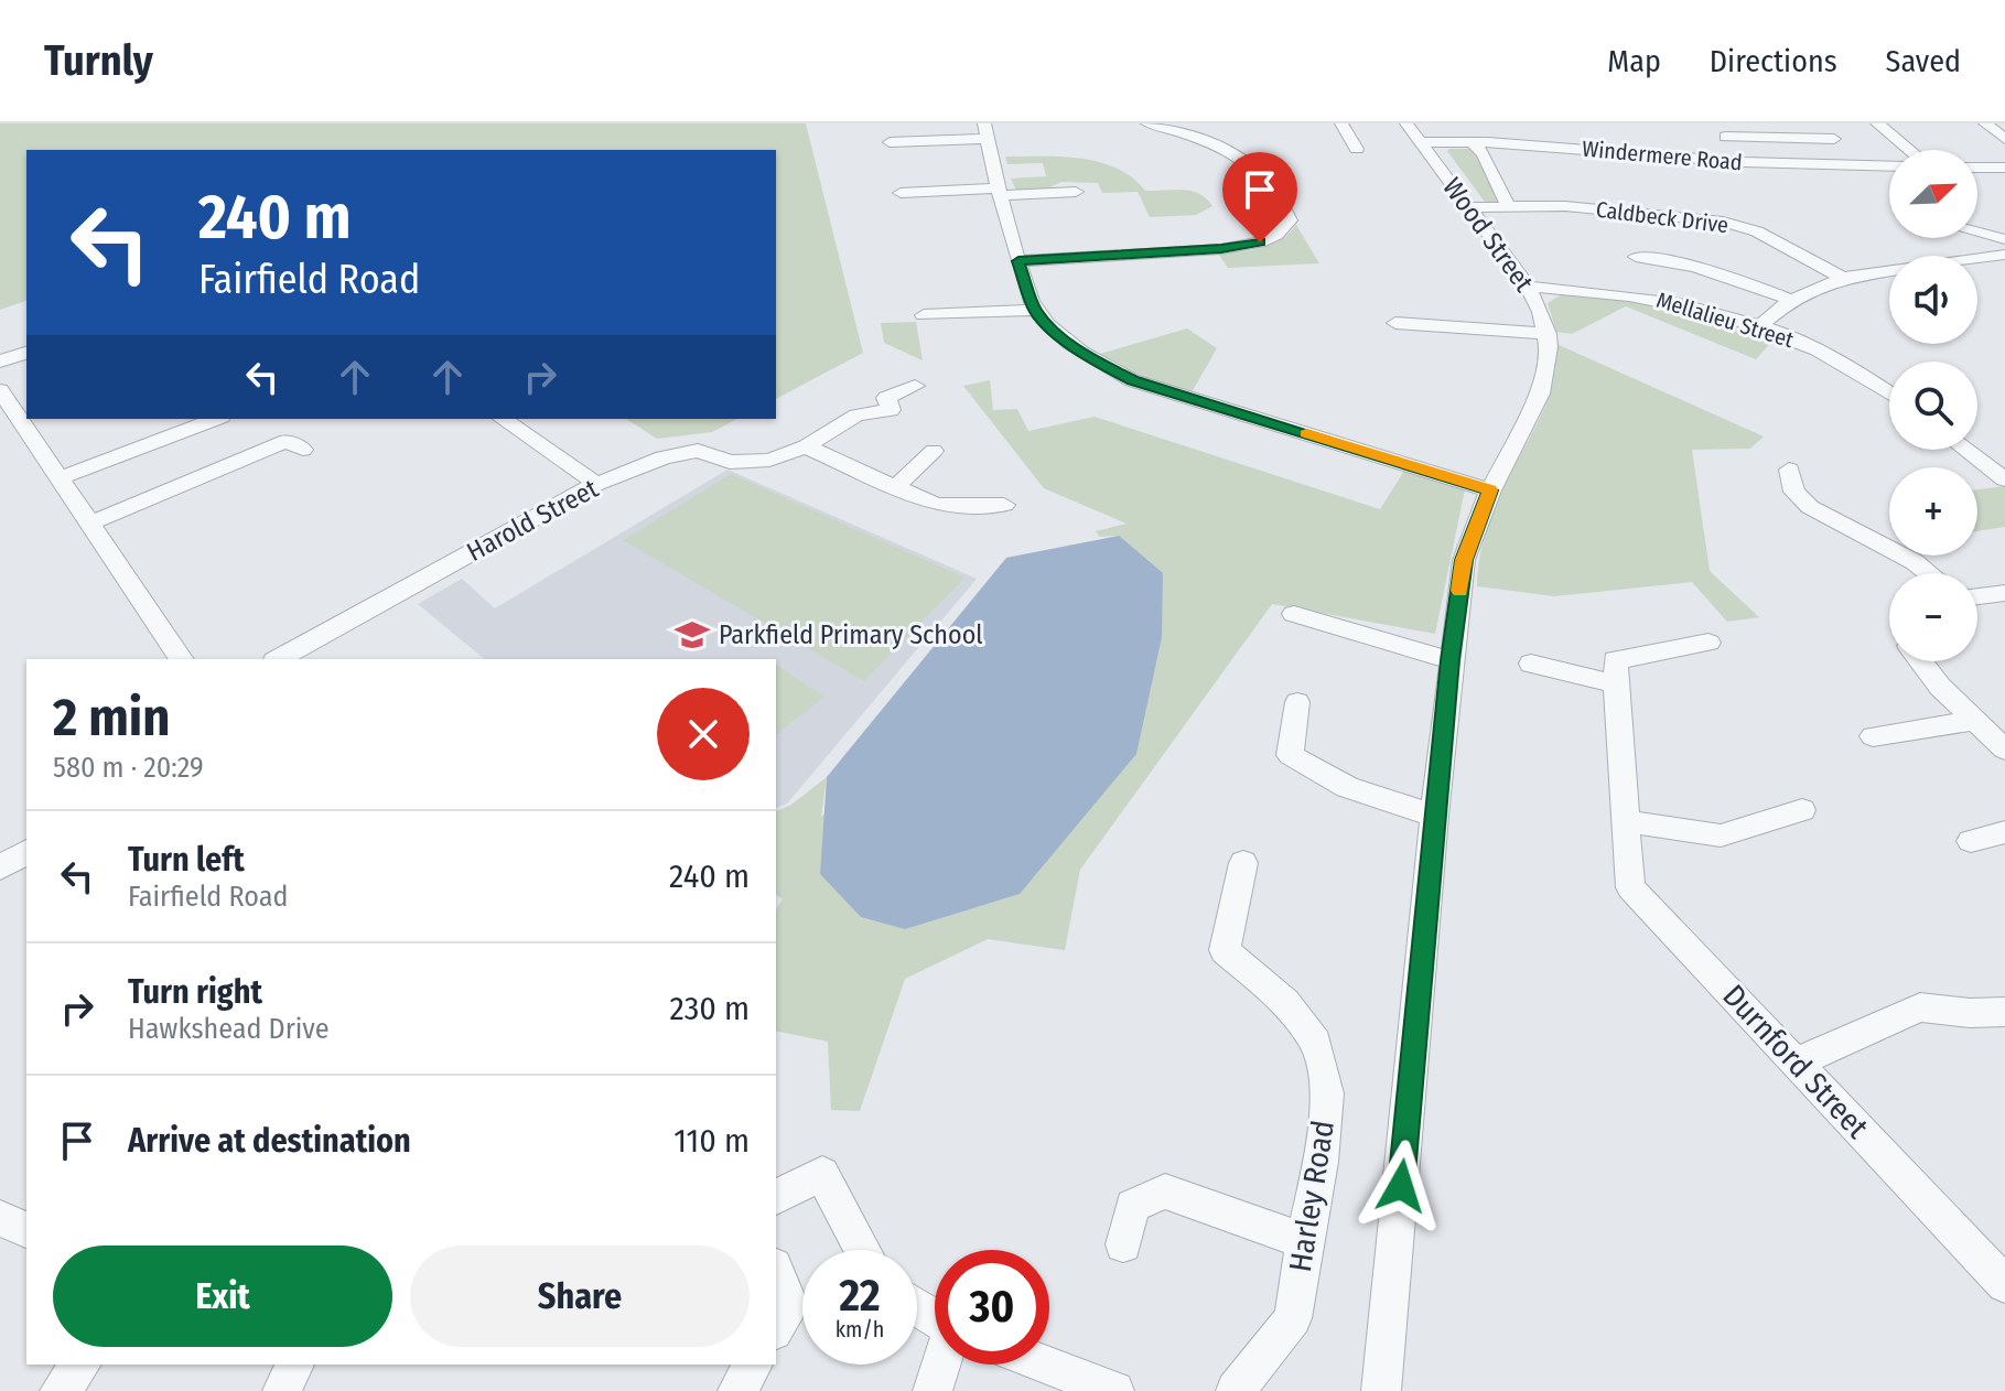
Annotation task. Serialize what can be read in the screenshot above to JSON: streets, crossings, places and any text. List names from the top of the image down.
{
  "streets": {
    "street": [
      "Windermere Road",
      "Caldbeck Drive",
      "Wood Street",
      "Mellalieu Street",
      "Harold Street",
      "Durnford Street",
      "Harley Road"
    ]
  },
  "crossings": [
    ["Windermere Road", "Wood Street"],
    ["Caldbeck Drive", "Wood Street"],
    ["Wood Street", "Mellalieu Street"]
  ],
  "places": {
    "school or university": ["Parkfield Primary School"]
  },
  "north": "top right",
  "page": {
    "header": "Turnly",
    "nav": ["Map", "Directions", "Saved"],
    "map_buttons": ["+", "−"],
    "turn": ["240 m", "Fairfield Road"],
    "heading": ["2 min", "580 m · 20:29"],
    "list": [
      {
        "name": "Turn left",
        "note": "Fairfield Road",
        "value": "240 m"
      },
      {
        "name": "Turn right",
        "note": "Hawkshead Drive",
        "value": "230 m"
      },
      {
        "name": "Arrive at destination",
        "value": "110 m"
      }
    ],
    "buttons": ["Exit", "Share"],
    "speed": "22 km/h",
    "limit": "30"
  }
}
